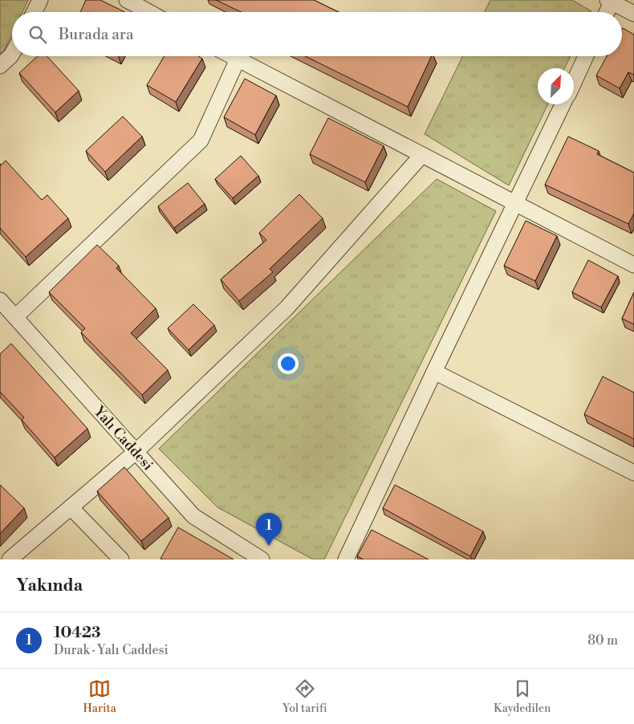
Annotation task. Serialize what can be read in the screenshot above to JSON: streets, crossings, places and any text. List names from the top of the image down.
{
  "streets": {
    "street": ["Yalı Caddesi"]
  },
  "north": "top right",
  "page": {
    "search": "Burada ara",
    "pins": "1",
    "heading": "Yakında",
    "list": [
      {
        "mark": "1",
        "name": "10423",
        "note": "Durak · Yalı Caddesi",
        "value": "80 m"
      }
    ],
    "nav": ["Harita", "Yol tarifi", "Kaydedilen"]
  }
}
